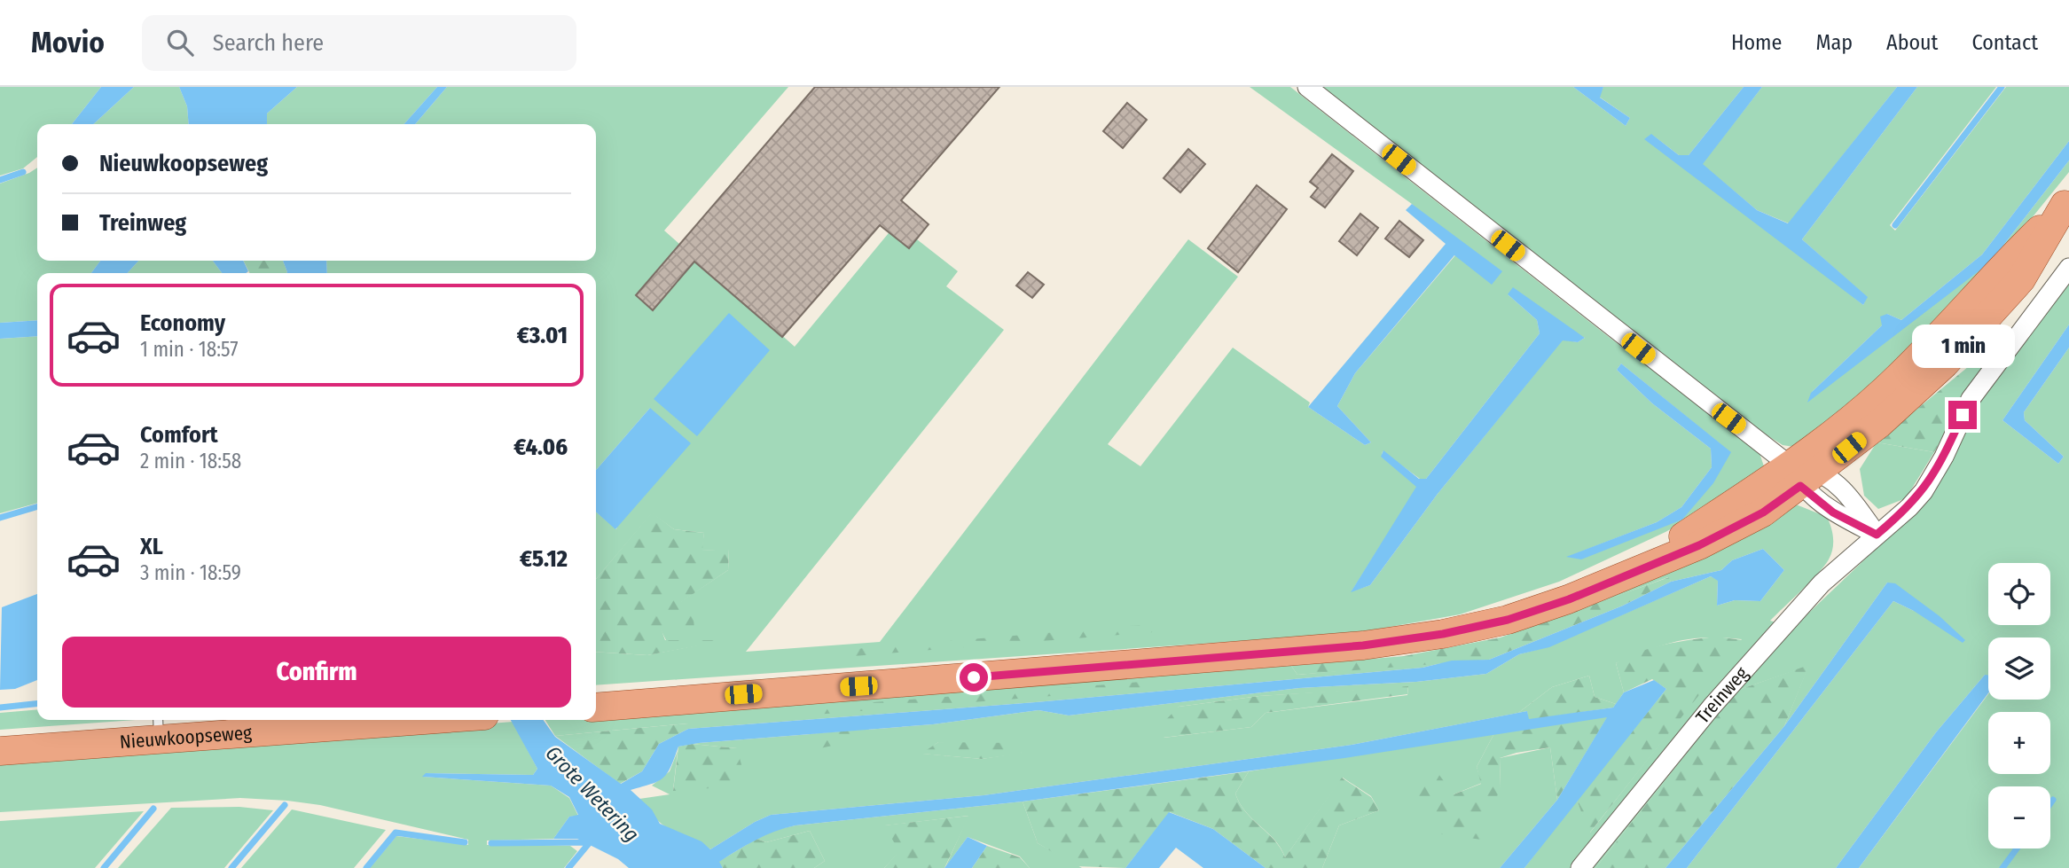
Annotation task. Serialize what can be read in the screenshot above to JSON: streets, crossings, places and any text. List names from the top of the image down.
{
  "streets": {
    "main road": ["Nieuwkoopseweg"],
    "street": ["Treinweg"]
  },
  "water": ["Grote Wetering"],
  "page": {
    "header": "Movio",
    "search": "Search here",
    "nav": [
      "Home",
      "Map",
      "About",
      "Contact"
    ],
    "banner": ["Nieuwkoopseweg", "Treinweg"],
    "list": [
      {
        "name": "Economy",
        "note": "1 min · 18:57",
        "value": "€3.01"
      },
      {
        "name": "Comfort",
        "note": "2 min · 18:58",
        "value": "€4.06"
      },
      {
        "name": "XL",
        "note": "3 min · 18:59",
        "value": "€5.12"
      }
    ],
    "bubble": "1 min",
    "map_buttons": ["+", "−"],
    "buttons": "Confirm"
  }
}
